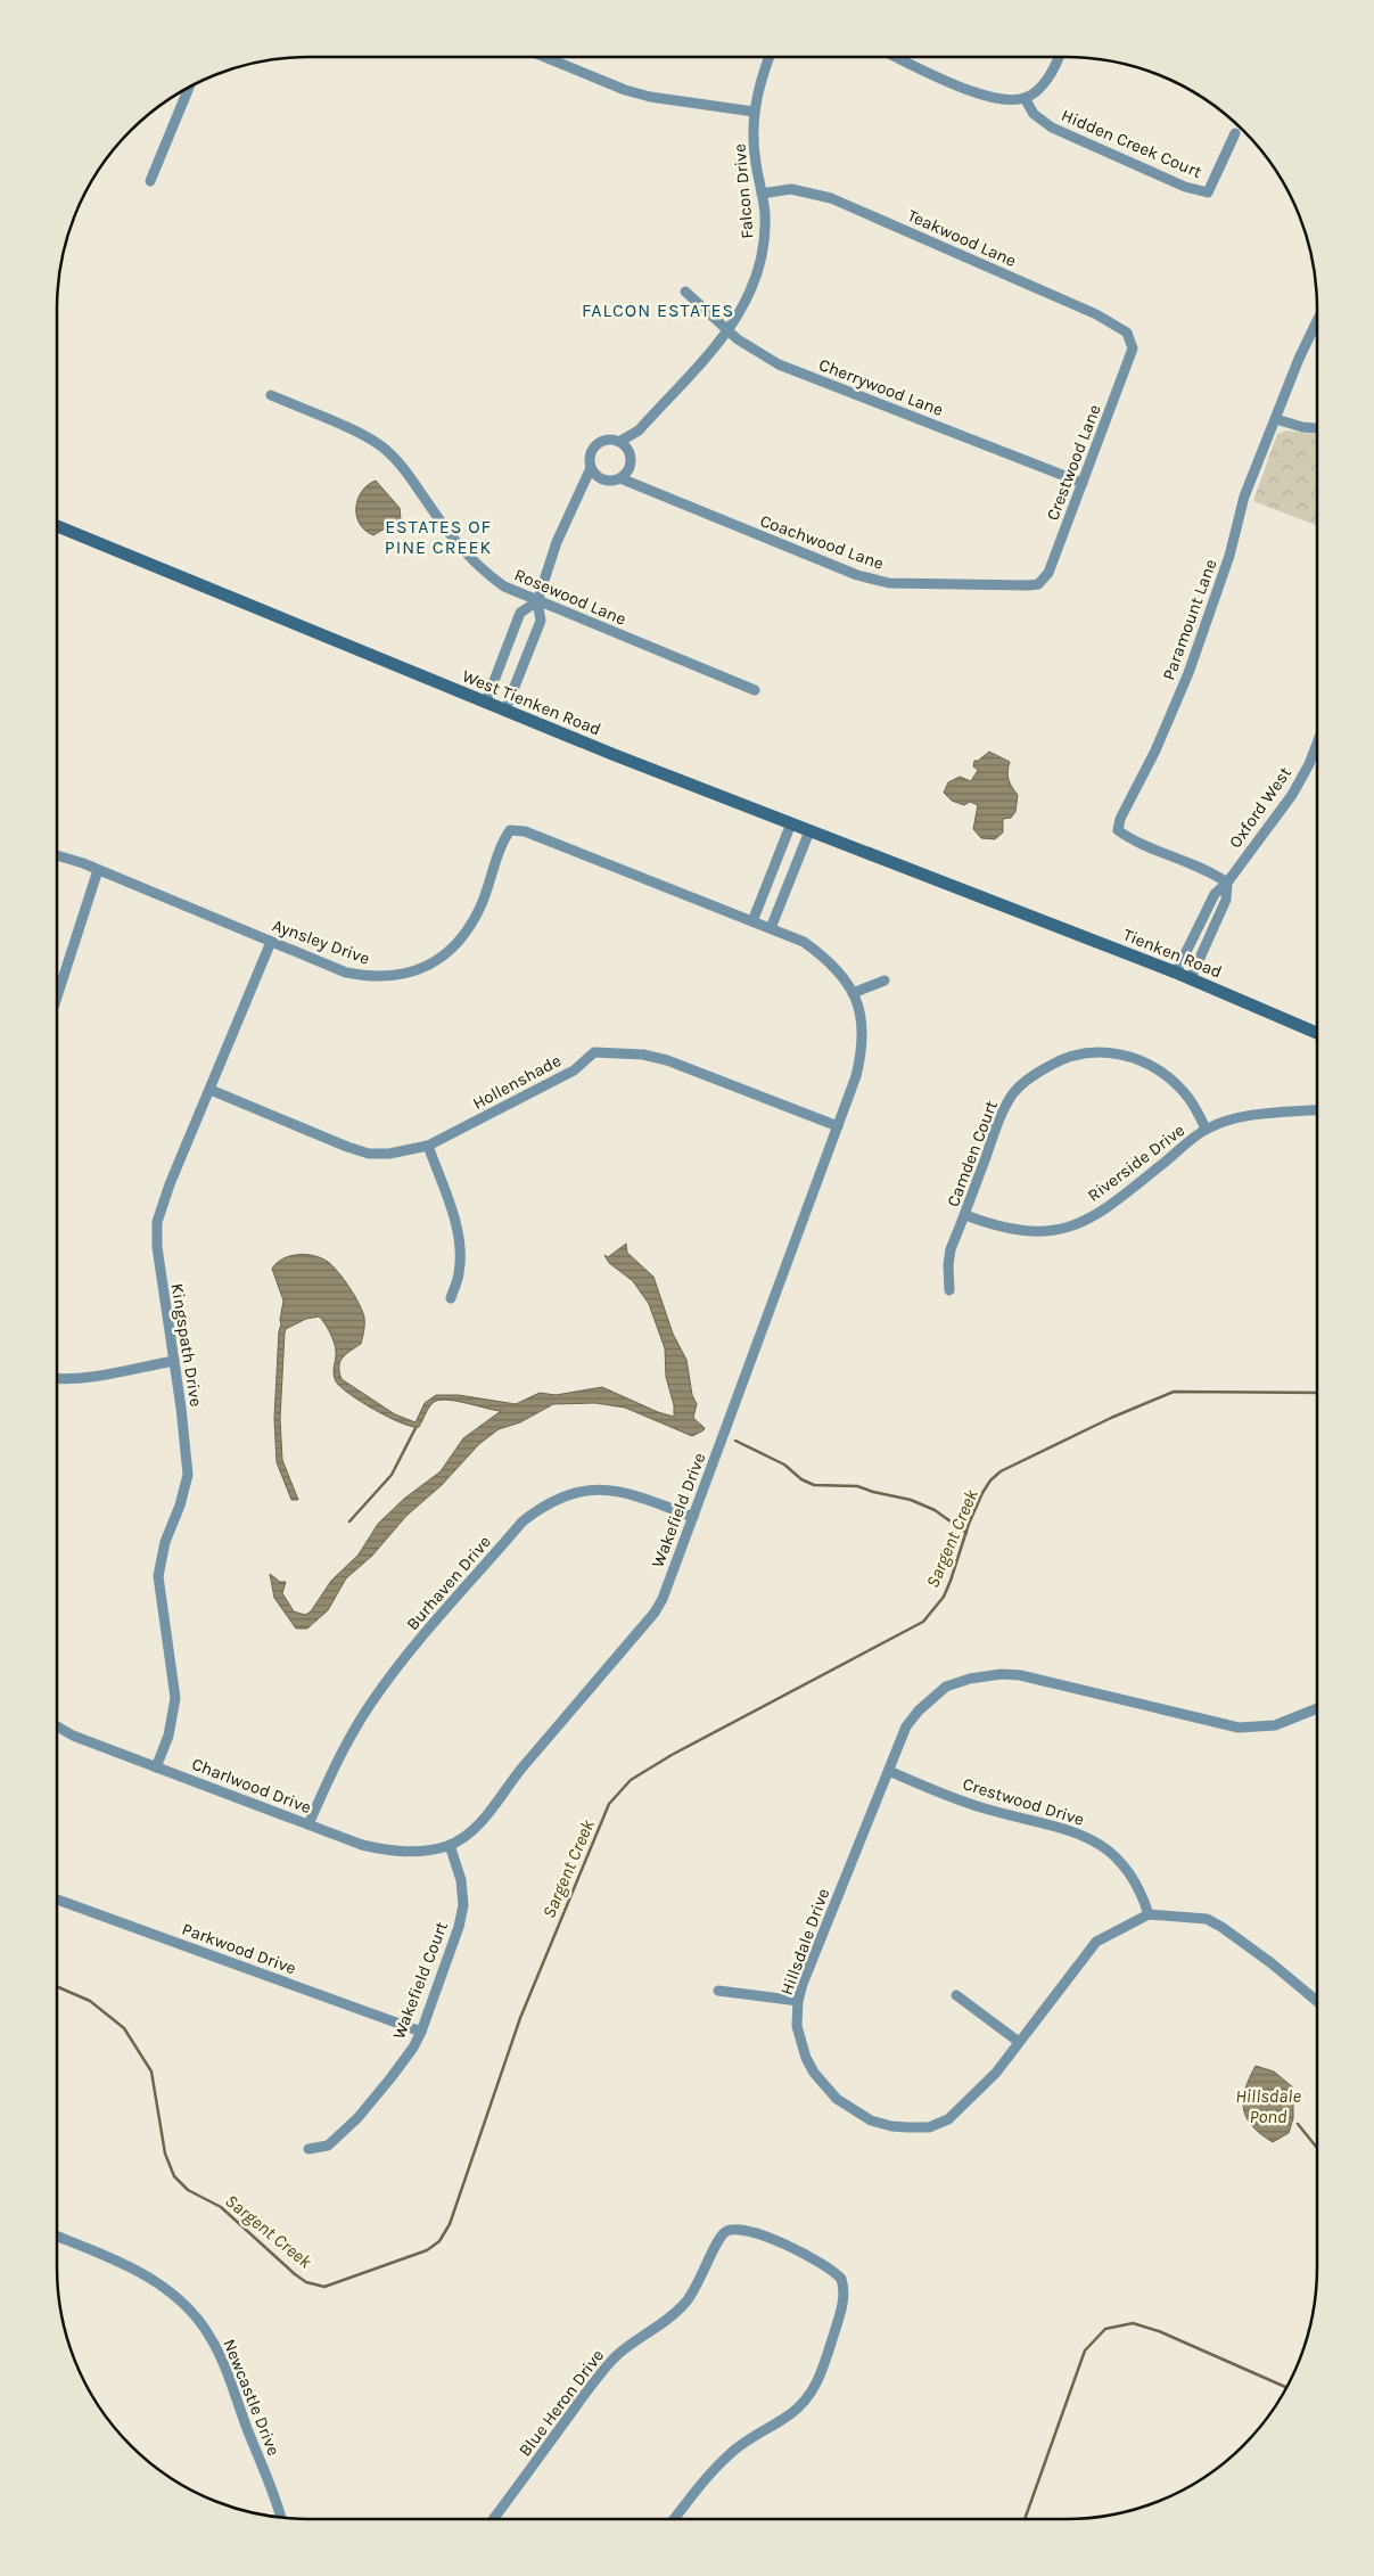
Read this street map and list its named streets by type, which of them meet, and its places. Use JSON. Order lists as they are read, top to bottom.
{
  "streets": {
    "street": [
      "Hidden Creek Court",
      "Falcon Drive",
      "Teakwood Lane",
      "Cherrywood Lane",
      "Crestwood Lane",
      "Coachwood Lane",
      "Rosewood Lane",
      "Paramount Lane",
      "West Tienken Road",
      "Oxford West",
      "Aynsley Drive",
      "Tienken Road",
      "Hollenshade",
      "Camden Court",
      "Riverside Drive",
      "Kingspath Drive",
      "Wakefield Drive",
      "Burhaven Drive",
      "Charlwood Drive",
      "Crestwood Drive",
      "Hillsdale Drive",
      "Parkwood Drive",
      "Wakefield Court",
      "Newcastle Drive",
      "Blue Heron Drive"
    ]
  },
  "crossings": [
    ["Falcon Drive", "Teakwood Lane"],
    ["Falcon Drive", "Cherrywood Lane"],
    ["Falcon Drive", "Coachwood Lane"],
    ["Teakwood Lane", "Crestwood Lane"],
    ["Cherrywood Lane", "Crestwood Lane"],
    ["Crestwood Lane", "Coachwood Lane"],
    ["Paramount Lane", "Oxford West"],
    ["West Tienken Road", "Tienken Road"],
    ["Oxford West", "Tienken Road"],
    ["Aynsley Drive", "Kingspath Drive"],
    ["Aynsley Drive", "Wakefield Drive"],
    ["Hollenshade", "Kingspath Drive"],
    ["Hollenshade", "Wakefield Drive"],
    ["Camden Court", "Riverside Drive"],
    ["Kingspath Drive", "Charlwood Drive"],
    ["Wakefield Drive", "Burhaven Drive"],
    ["Wakefield Drive", "Charlwood Drive"],
    ["Wakefield Drive", "Wakefield Court"],
    ["Burhaven Drive", "Charlwood Drive"],
    ["Charlwood Drive", "Wakefield Court"],
    ["Crestwood Drive", "Hillsdale Drive"],
    ["Parkwood Drive", "Wakefield Court"]
  ],
  "districts": ["FALCON ESTATES", "ESTATES OF PINE CREEK"],
  "water": ["Sargent Creek", "Hillsdale Pond"]
}
